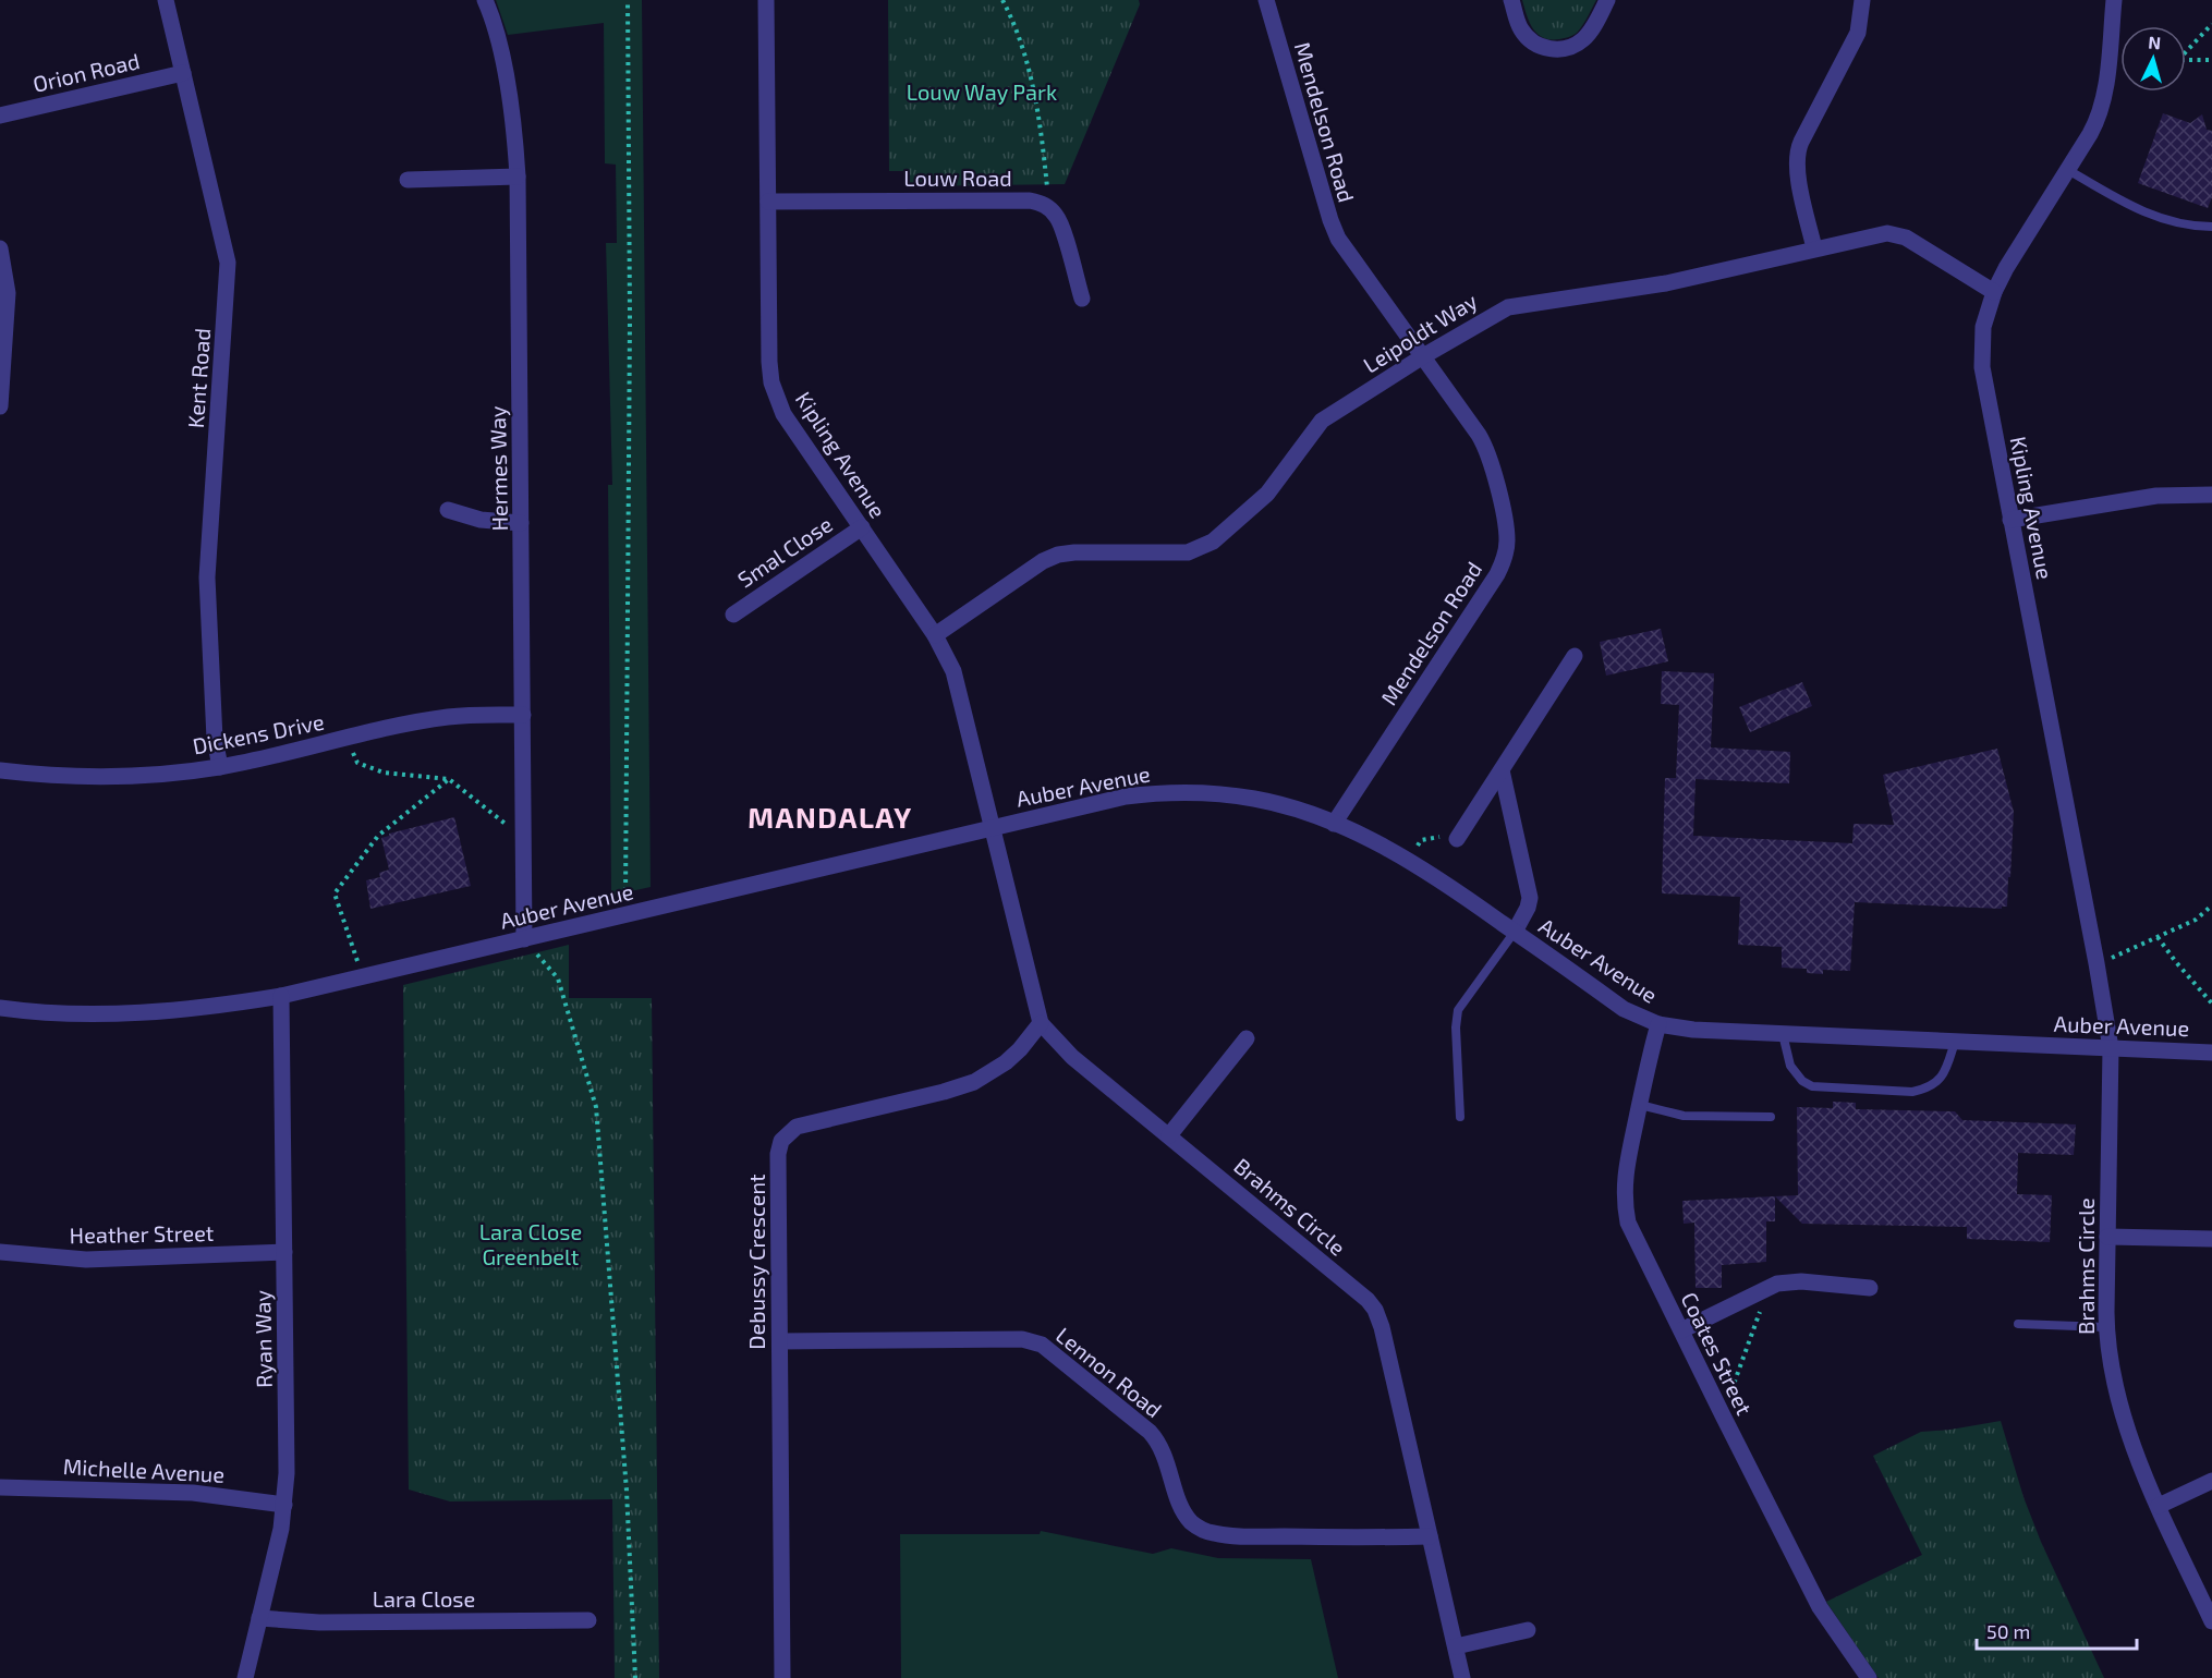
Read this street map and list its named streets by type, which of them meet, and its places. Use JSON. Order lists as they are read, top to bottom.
{
  "streets": {
    "street": [
      "Orion Road",
      "Mendelson Road",
      "Louw Road",
      "Leipoldt Way",
      "Kent Road",
      "Kipling Avenue",
      "Hermes Way",
      "Smal Close",
      "Dickens Drive",
      "Auber Avenue",
      "Brahms Circle",
      "Heather Street",
      "Debussy Crescent",
      "Ryan Way",
      "Coates Street",
      "Lennon Road",
      "Michelle Avenue",
      "Lara Close"
    ]
  },
  "crossings": [
    ["Orion Road", "Kent Road"],
    ["Mendelson Road", "Leipoldt Way"],
    ["Mendelson Road", "Auber Avenue"],
    ["Louw Road", "Kipling Avenue"],
    ["Leipoldt Way", "Kipling Avenue"],
    ["Kent Road", "Dickens Drive"],
    ["Kipling Avenue", "Smal Close"],
    ["Kipling Avenue", "Auber Avenue"],
    ["Kipling Avenue", "Brahms Circle"],
    ["Hermes Way", "Dickens Drive"],
    ["Hermes Way", "Auber Avenue"],
    ["Auber Avenue", "Brahms Circle"],
    ["Auber Avenue", "Ryan Way"],
    ["Auber Avenue", "Coates Street"],
    ["Brahms Circle", "Debussy Crescent"],
    ["Brahms Circle", "Lennon Road"],
    ["Heather Street", "Ryan Way"],
    ["Debussy Crescent", "Lennon Road"],
    ["Ryan Way", "Michelle Avenue"],
    ["Ryan Way", "Lara Close"]
  ],
  "districts": ["MANDALAY"],
  "parks": ["Louw Way Park", "Lara Close Greenbelt"],
  "scale_bar": "50 m",
  "north": "top"
}
